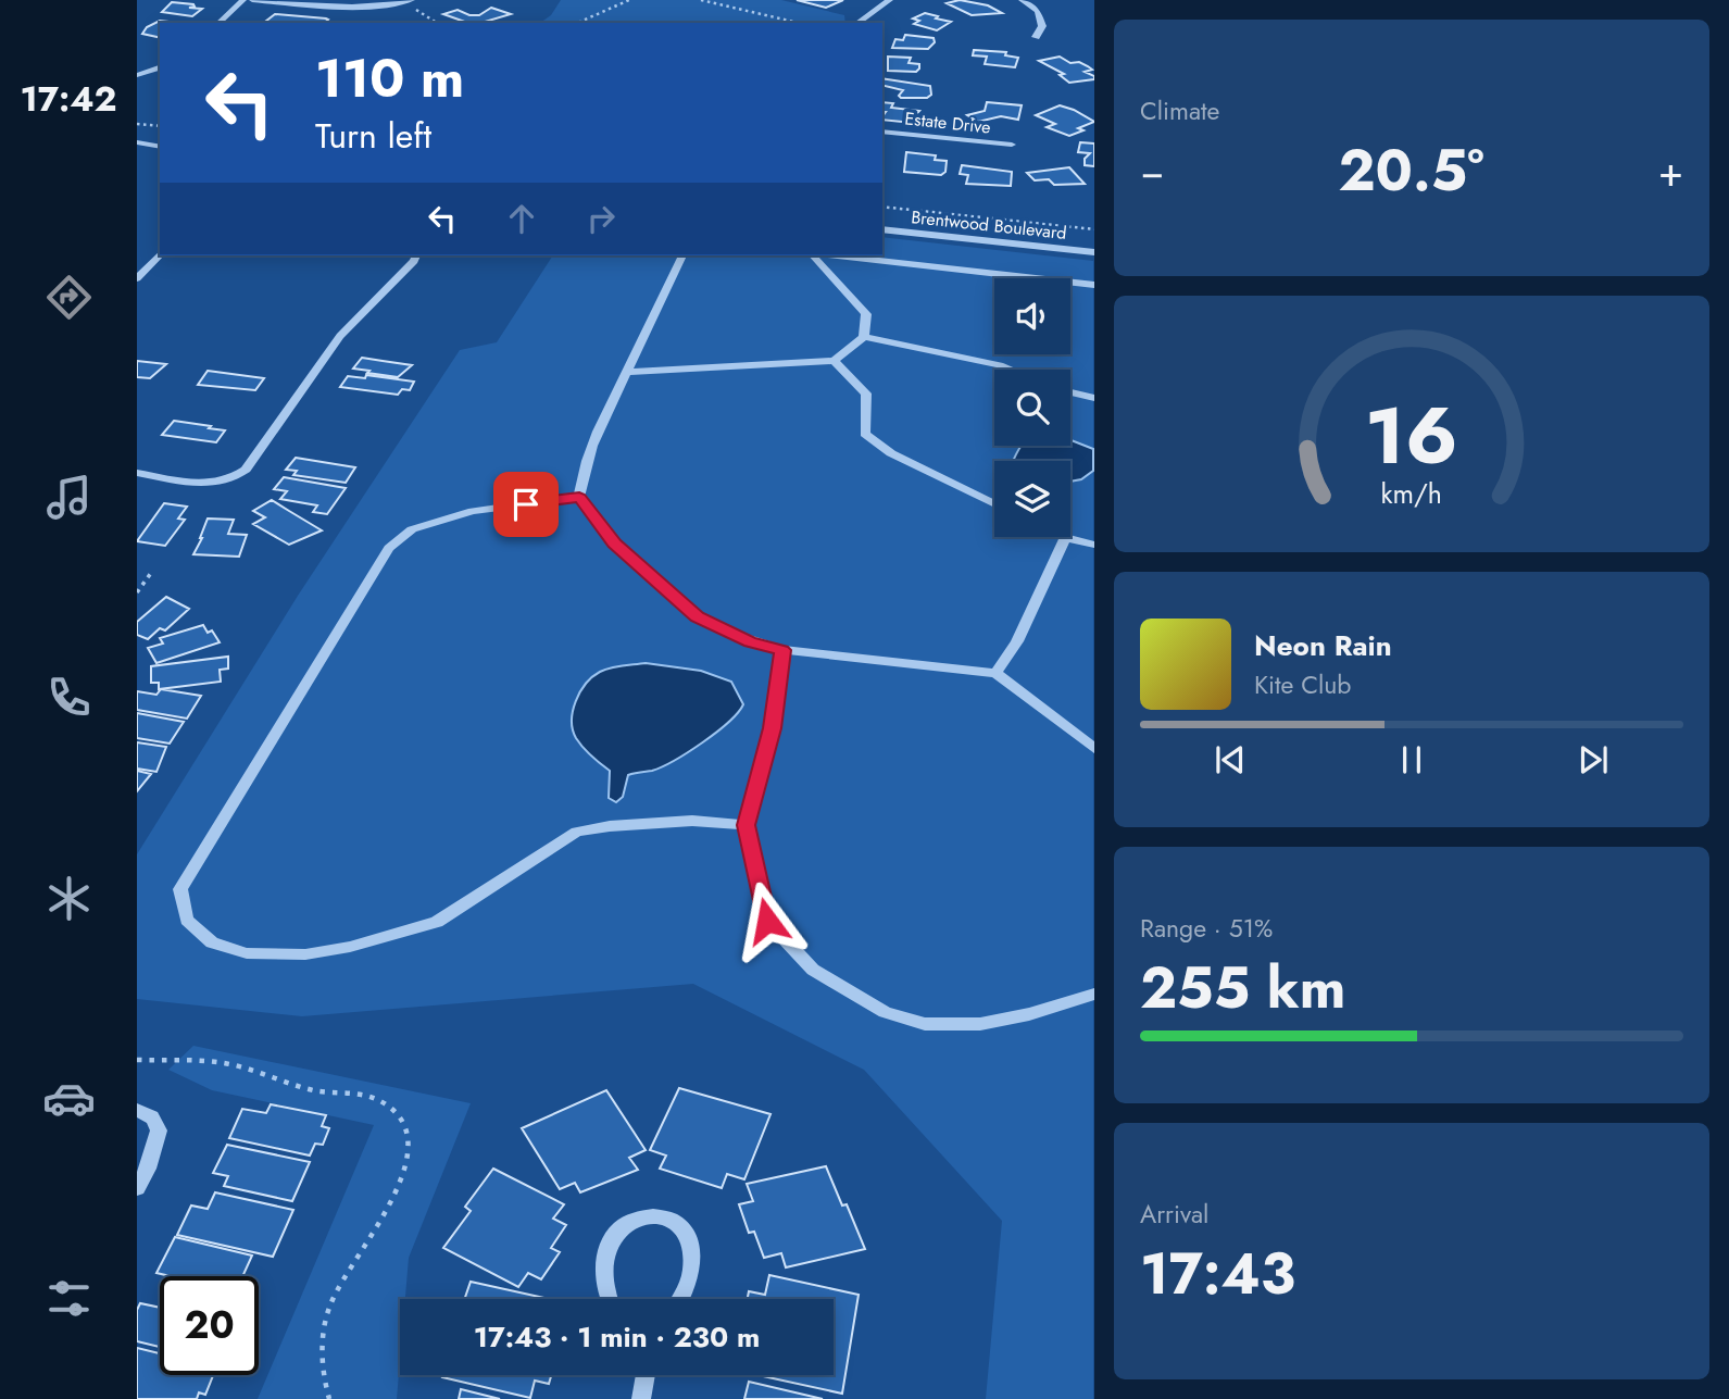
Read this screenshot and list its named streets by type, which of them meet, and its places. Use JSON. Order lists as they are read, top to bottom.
{
  "streets": {
    "street": ["Estate Drive", "Brentwood Boulevard"]
  },
  "page": {
    "tabs": "17:42",
    "tile": [
      "Climate",
      ["Range · 51%", "255 km"],
      ["Arrival", "17:43"]
    ],
    "turn": ["110 m", "Turn left"],
    "heat": ["−", "20.5°", "+"],
    "song": ["Neon Rain", "Kite Club"],
    "limit": "20",
    "trip": "17:43 · 1 min · 230 m",
    "gauge": ["16", "km/h"]
  }
}
